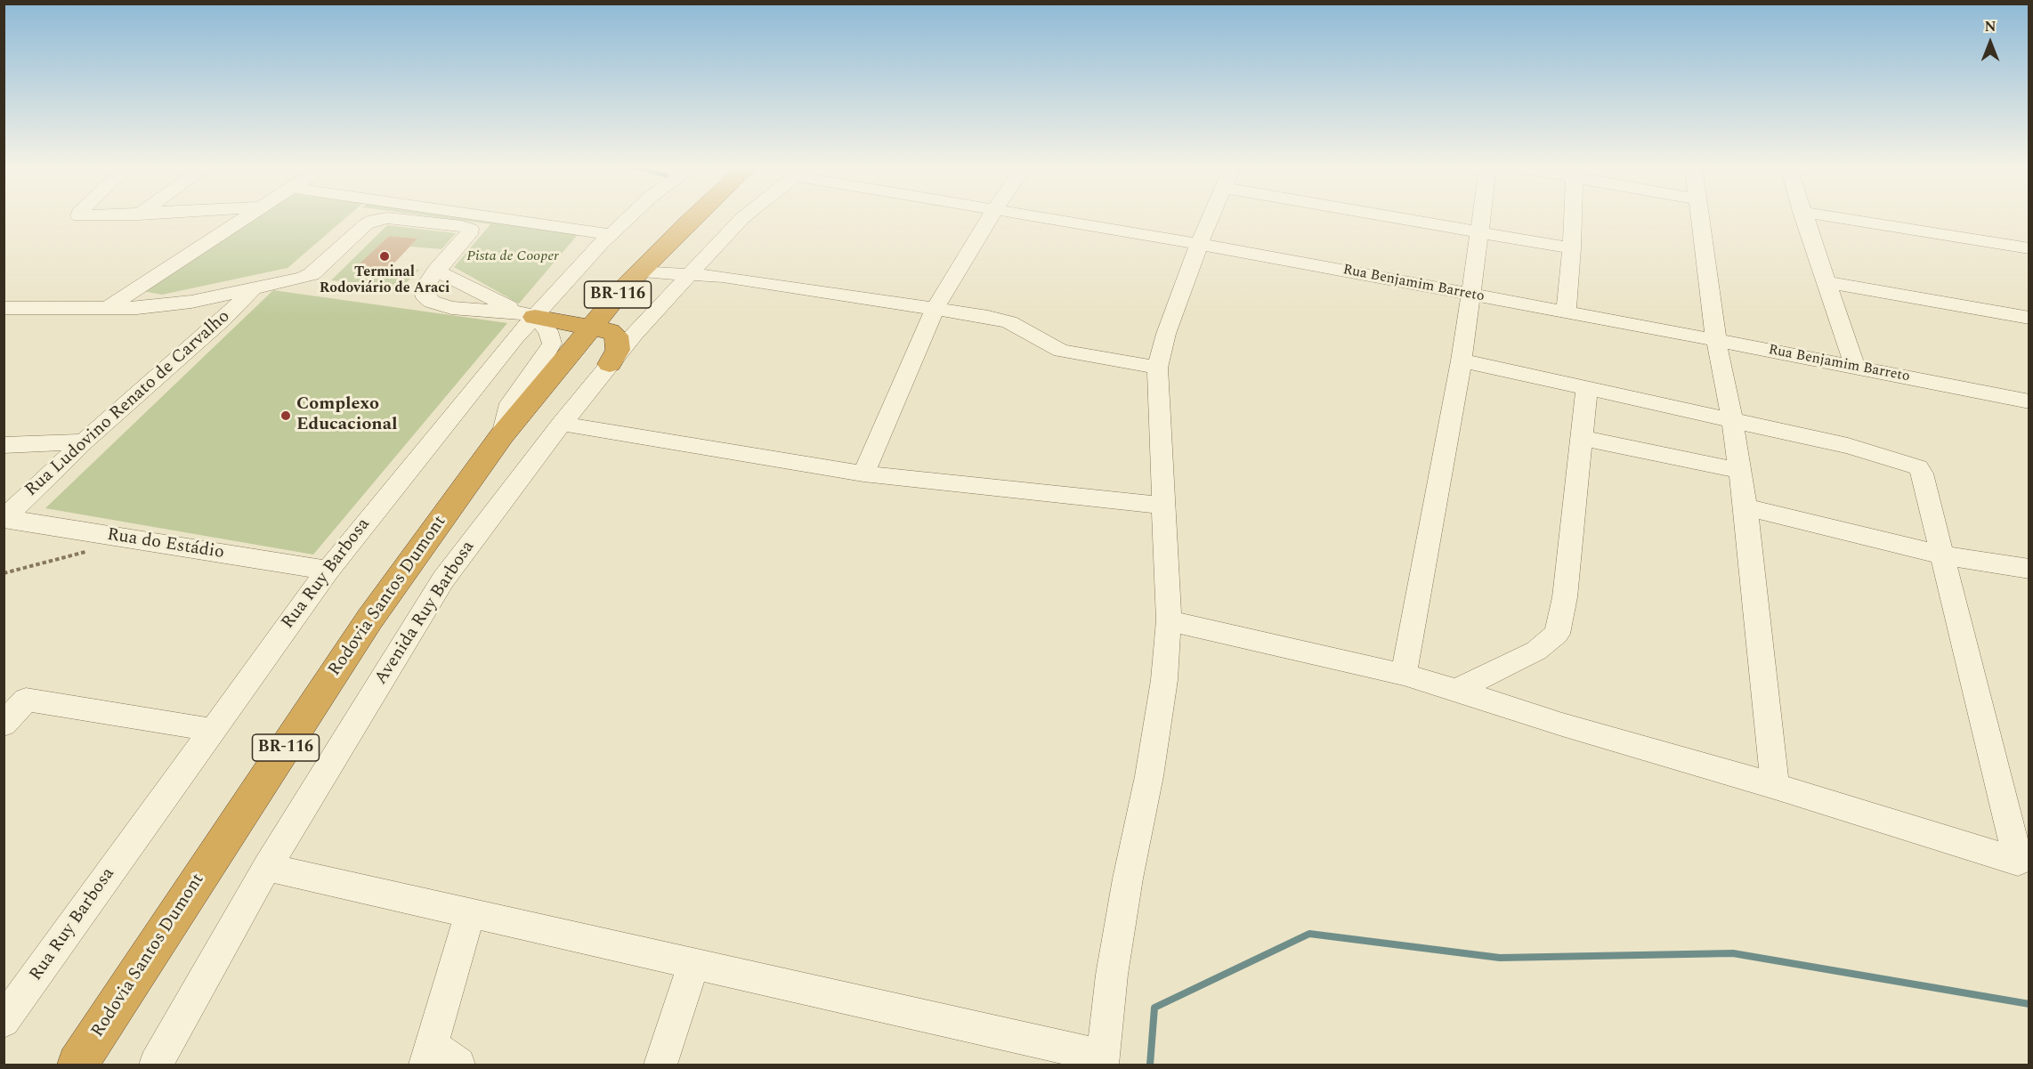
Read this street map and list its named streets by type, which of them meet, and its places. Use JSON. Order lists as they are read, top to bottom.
{
  "streets": {
    "highway": ["BR-116", "Rodovia Santos Dumont"],
    "street": [
      "Rua Benjamim Barreto",
      "Rua Ludovino Renato de Carvalho",
      "Rua do Estádio",
      "Rua Ruy Barbosa",
      "Avenida Ruy Barbosa"
    ]
  },
  "crossings": [
    ["Rua Ludovino Renato de Carvalho", "Rua do Estádio"],
    ["Rua do Estádio", "Rua Ruy Barbosa"]
  ],
  "parks": ["Pista de Cooper"],
  "places": ["Terminal Rodoviário de Araci", "Complexo Educacional"],
  "north": "top"
}
